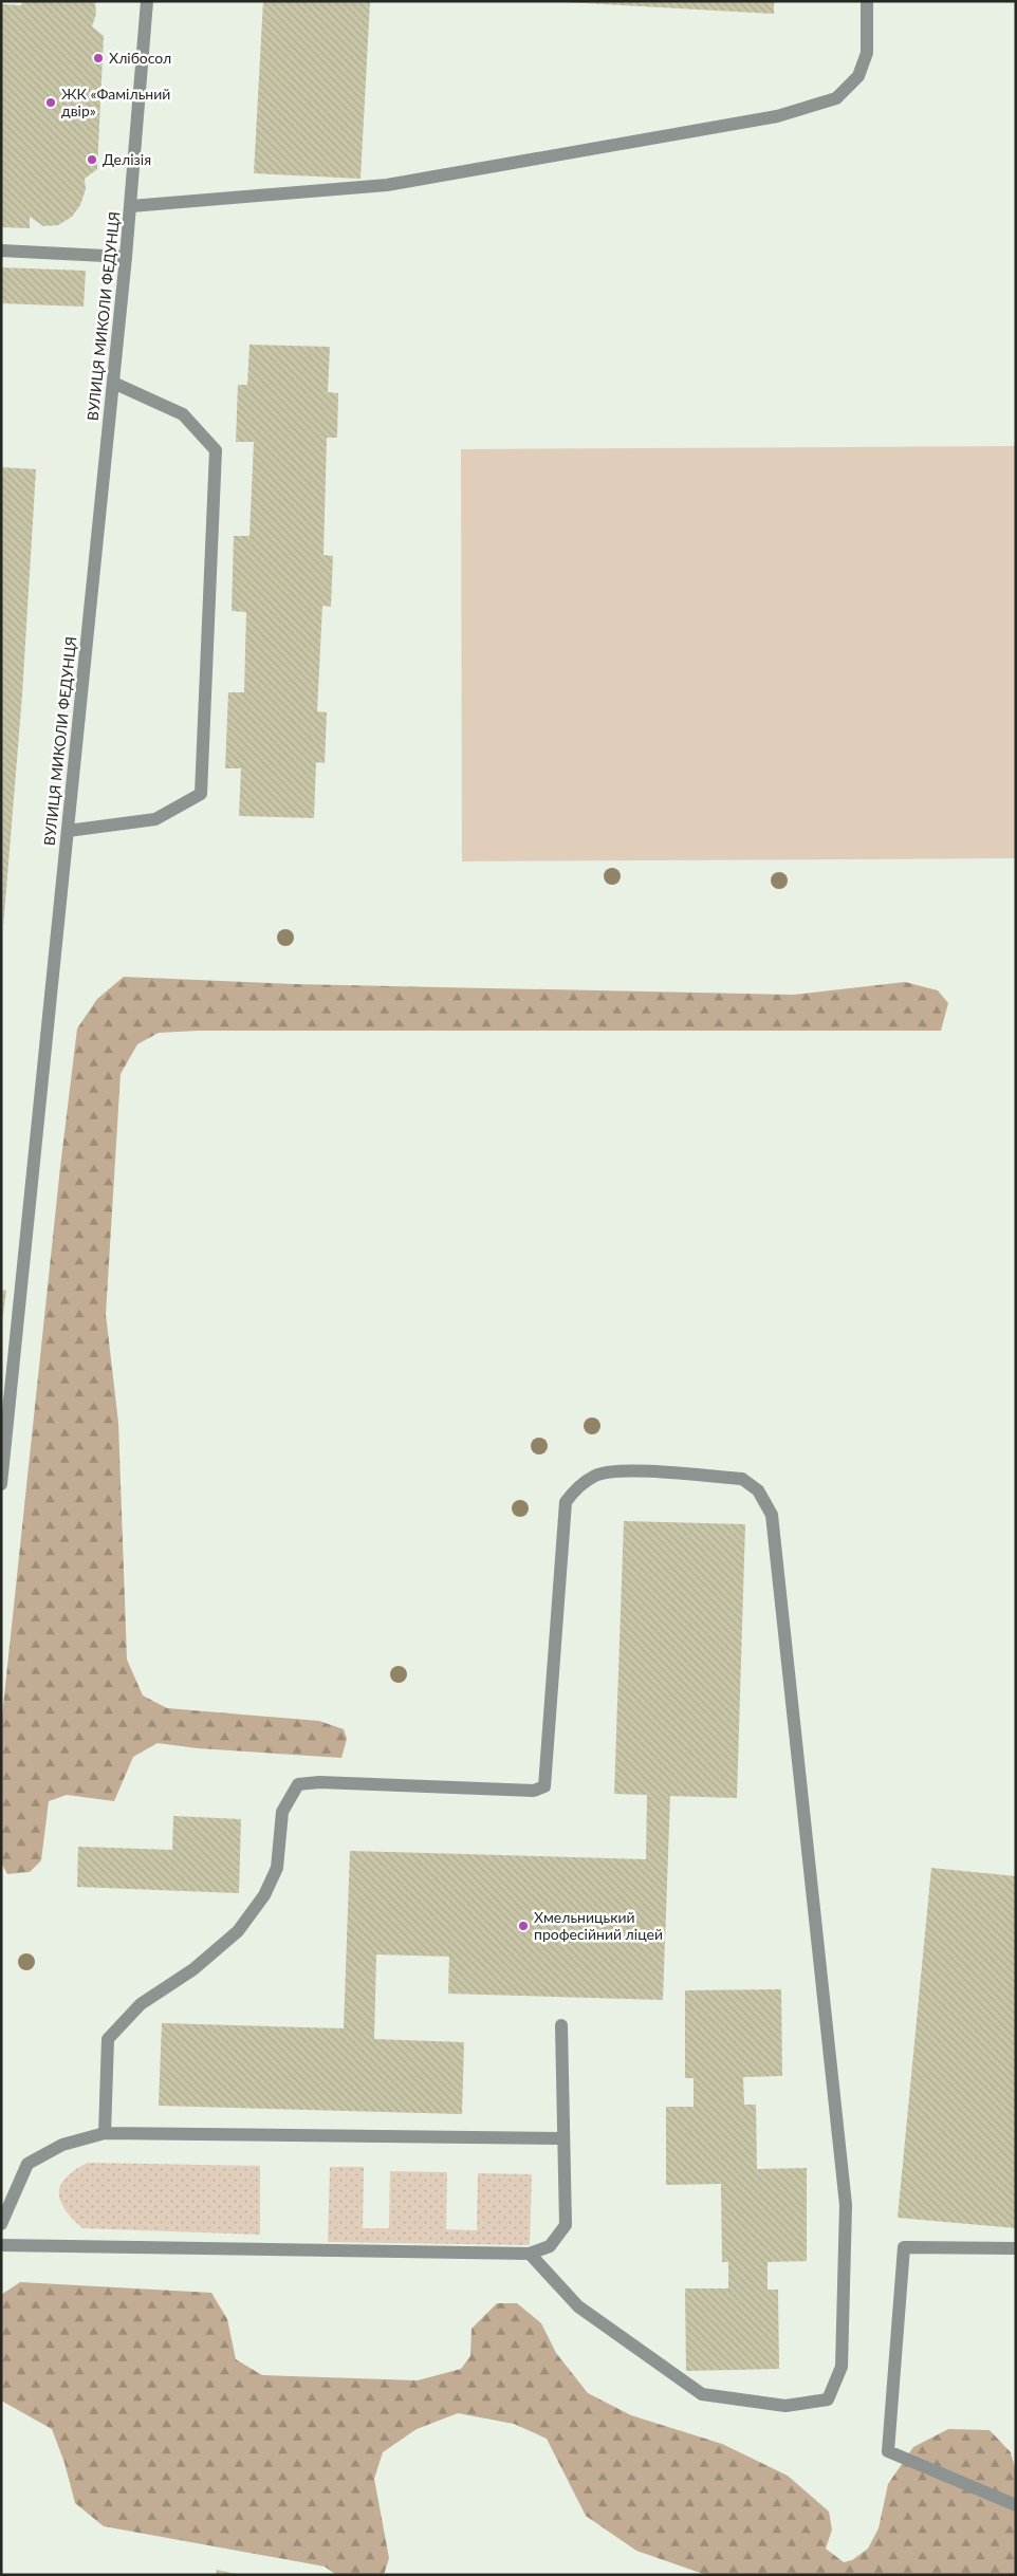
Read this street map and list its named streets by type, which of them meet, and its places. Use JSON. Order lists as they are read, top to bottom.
{
  "streets": {
    "street": ["ВУЛИЦЯ МИКОЛИ ФЕДУНЦЯ"]
  },
  "places": [
    "Хлібосол",
    "ЖК «Фамільний двір»",
    "Делізія",
    "Хмельницький професійний ліцей"
  ]
}
